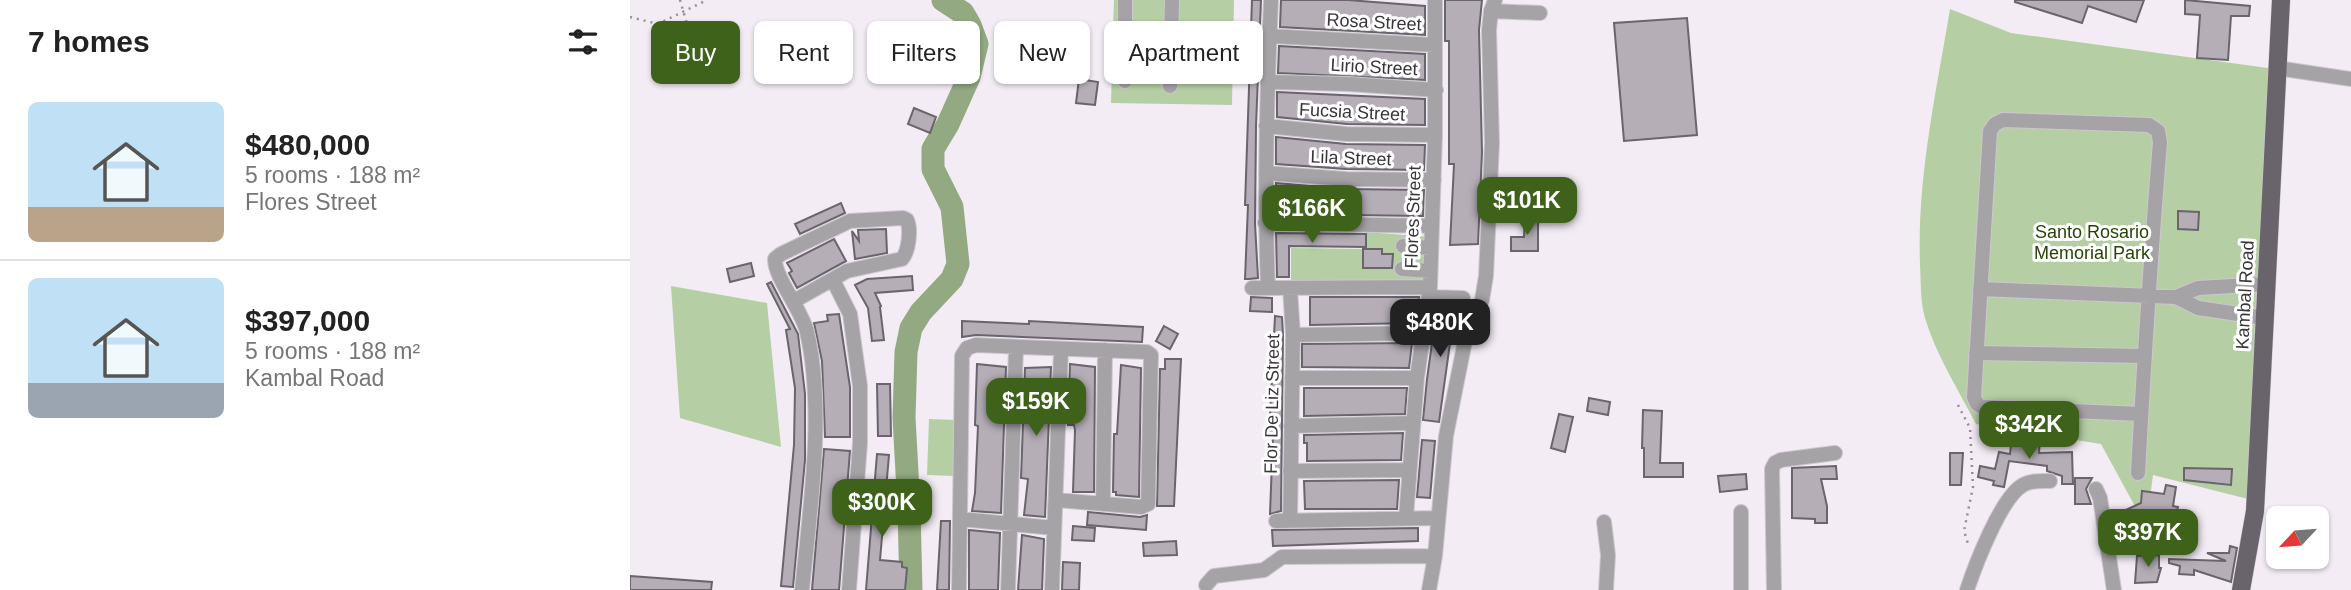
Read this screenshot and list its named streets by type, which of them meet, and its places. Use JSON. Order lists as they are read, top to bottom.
{
  "streets": {
    "main road": ["Kambal Road"],
    "street": [
      "Rosa Street",
      "Lirio Street",
      "Fucsia Street",
      "Lila Street",
      "Flores Street",
      "Flor De Liz Street"
    ]
  },
  "crossings": [
    ["Rosa Street", "Flores Street"],
    ["Lirio Street", "Flores Street"],
    ["Fucsia Street", "Flores Street"],
    ["Lila Street", "Flores Street"],
    ["Flores Street", "Flor De Liz Street"]
  ],
  "parks": ["Santo Rosario Memorial Park"],
  "north": "bottom left",
  "page": {
    "heading": "7 homes",
    "chip": [
      "Buy",
      "Rent",
      "Filters",
      "New",
      "Apartment"
    ],
    "list": [
      {
        "name": "$480,000",
        "note": "5 rooms · 188 m² · Flores Street"
      },
      {
        "name": "$397,000",
        "note": "5 rooms · 188 m² · Kambal Road"
      }
    ],
    "price": [
      "$101K",
      "$166K",
      "$480K",
      "$159K",
      "$342K",
      "$300K",
      "$397K"
    ]
  }
}
